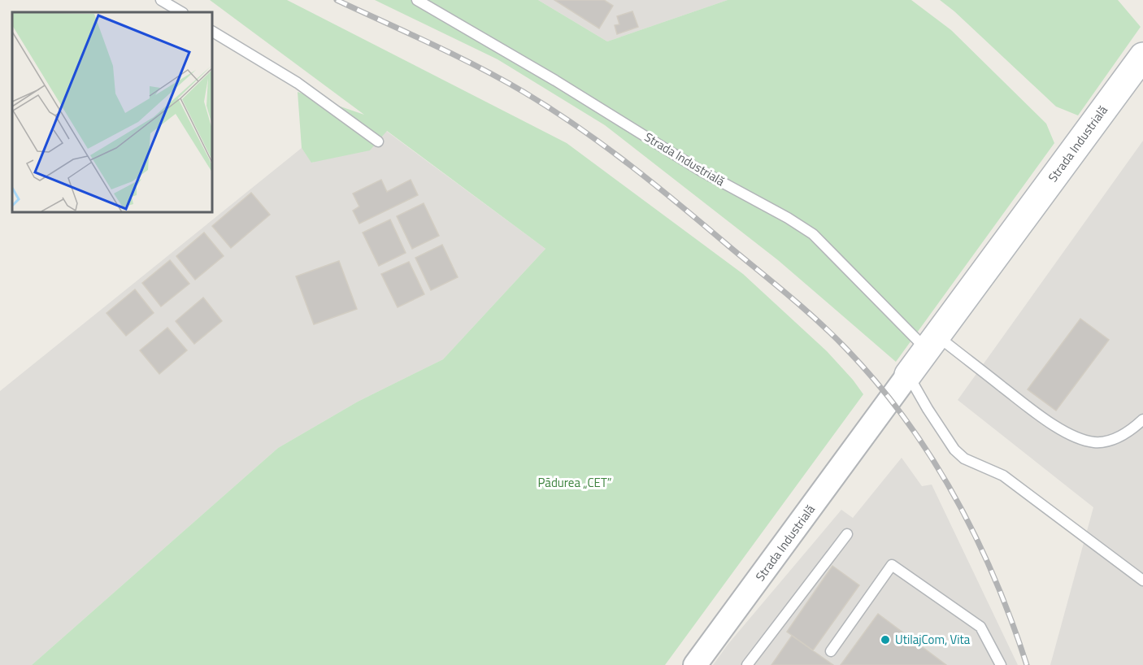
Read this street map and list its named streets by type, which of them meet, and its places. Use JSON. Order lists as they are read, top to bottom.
{
  "streets": {
    "main road": ["Strada Industrială"]
  },
  "parks": ["Pădurea „CET”"],
  "places": ["UtilajCom, Vita"]
}
